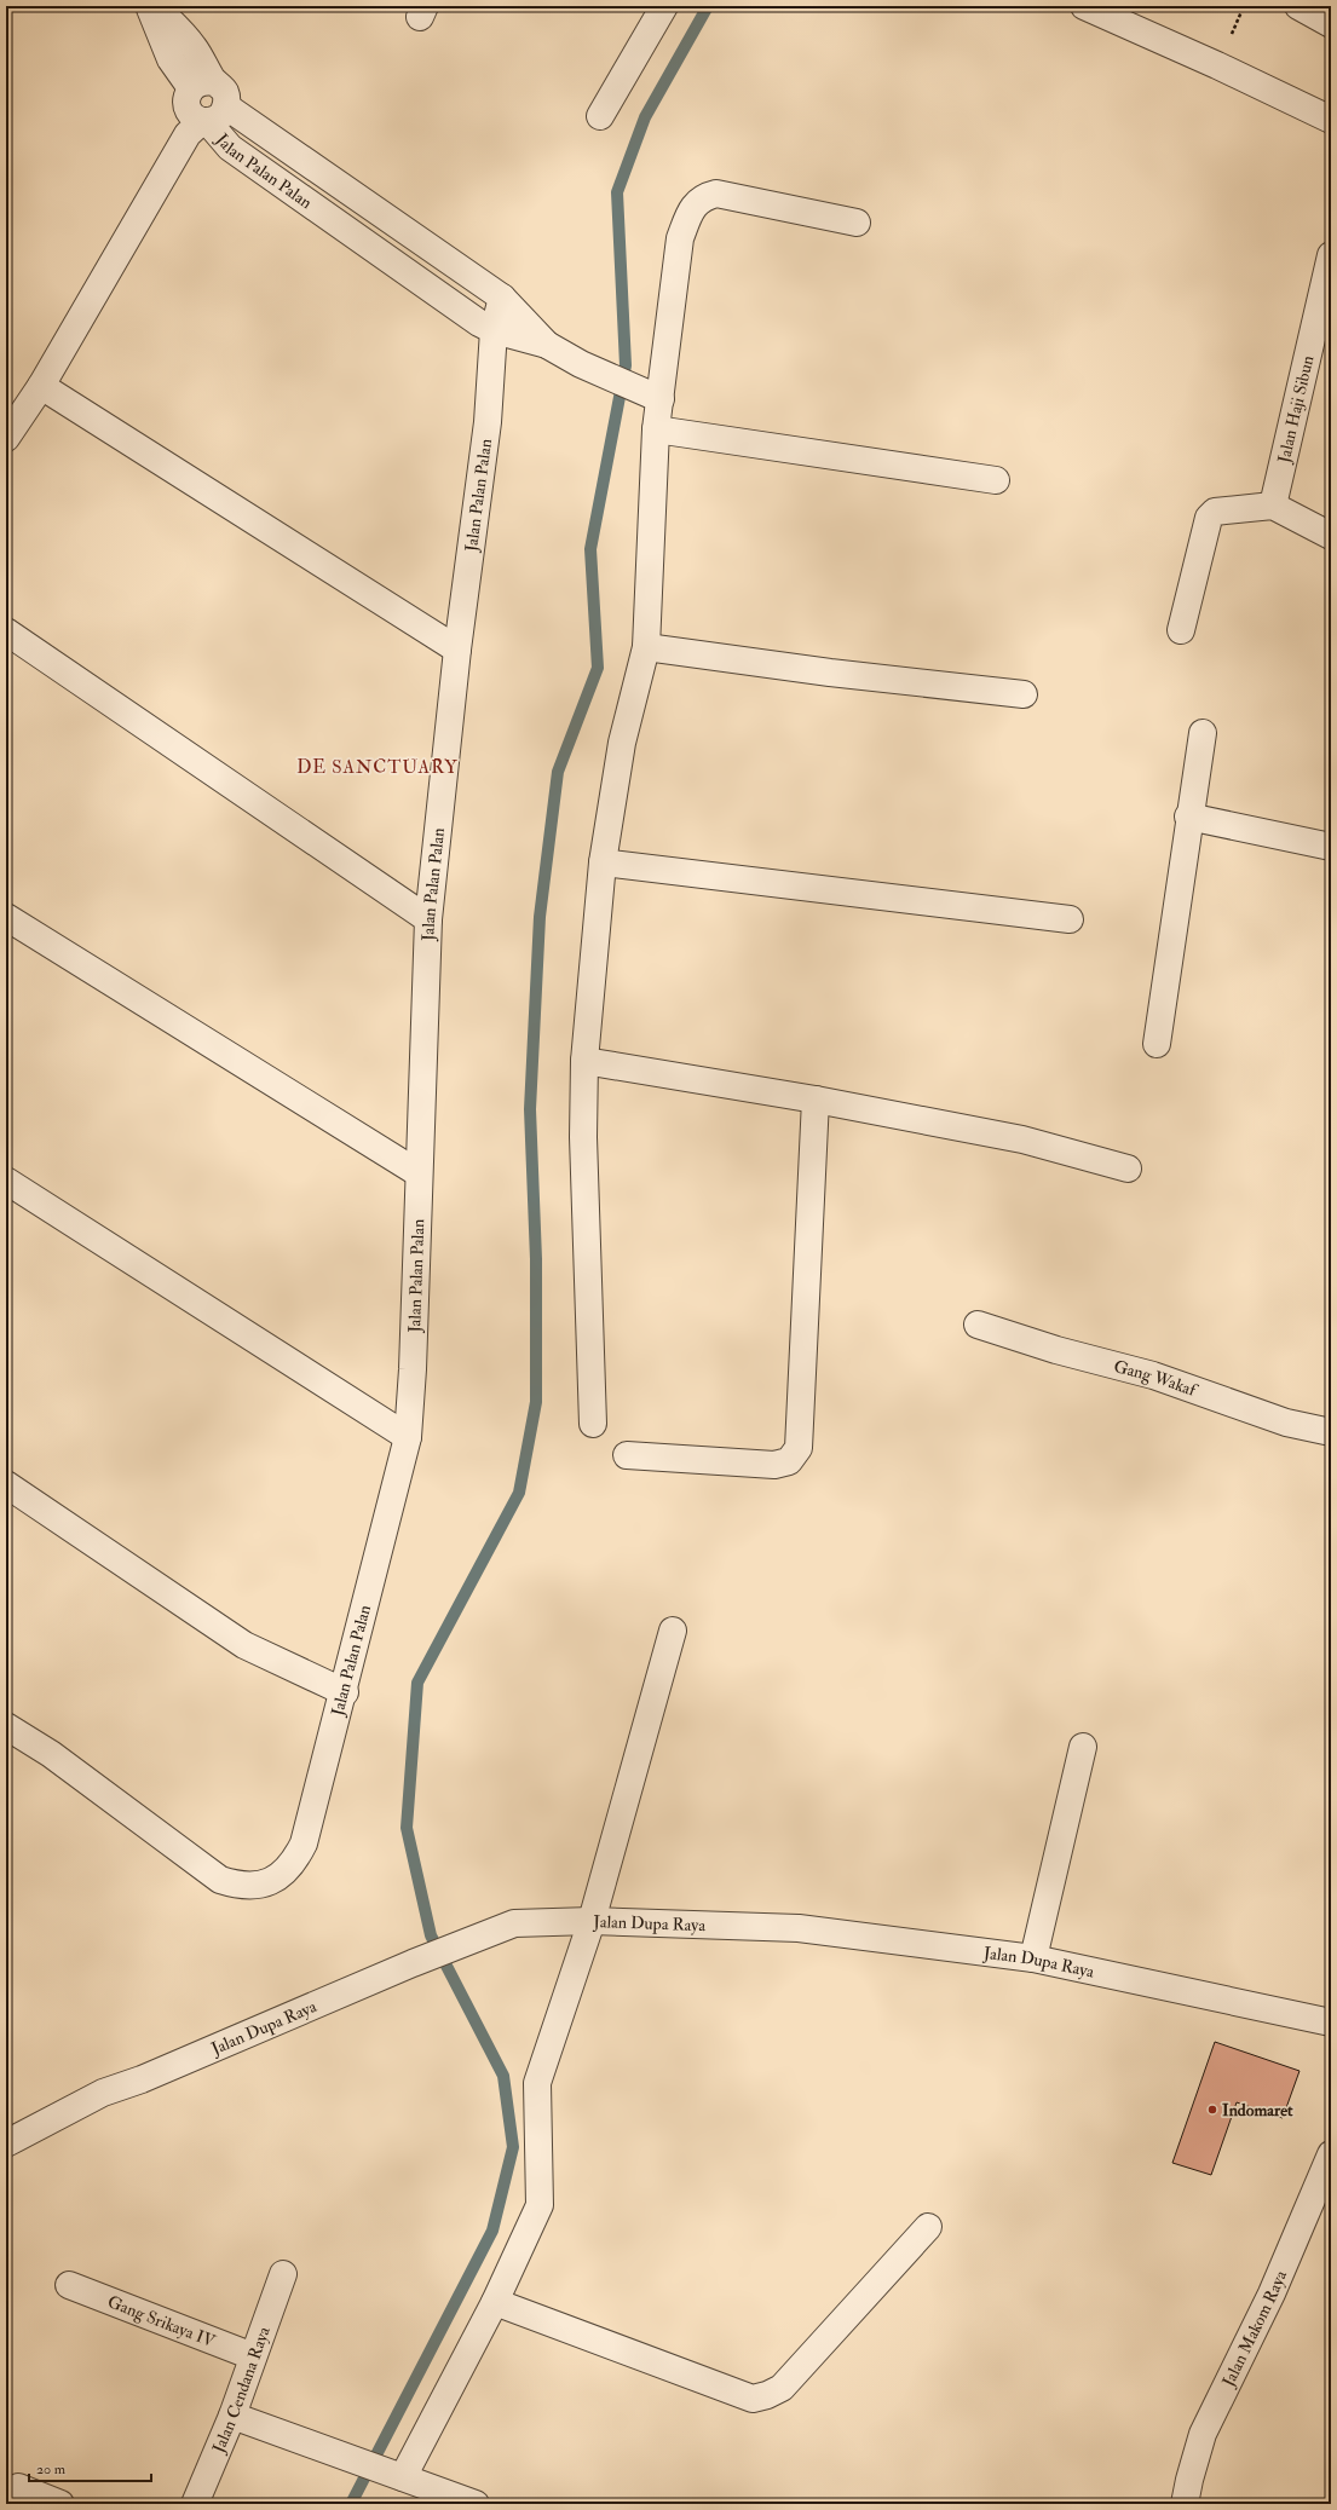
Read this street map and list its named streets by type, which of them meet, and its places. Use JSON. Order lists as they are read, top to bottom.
{
  "streets": {
    "street": [
      "Jalan Palan Palan",
      "Jalan Haji Sibun",
      "Gang Wakaf",
      "Jalan Dupa Raya",
      "Gang Srikaya IV",
      "Jalan Makom Raya",
      "Jalan Cendana Raya"
    ]
  },
  "crossings": [
    ["Gang Srikaya IV", "Jalan Cendana Raya"]
  ],
  "districts": ["DE SANCTUARY"],
  "places": ["Indomaret"],
  "scale_bar": "20 m"
}
